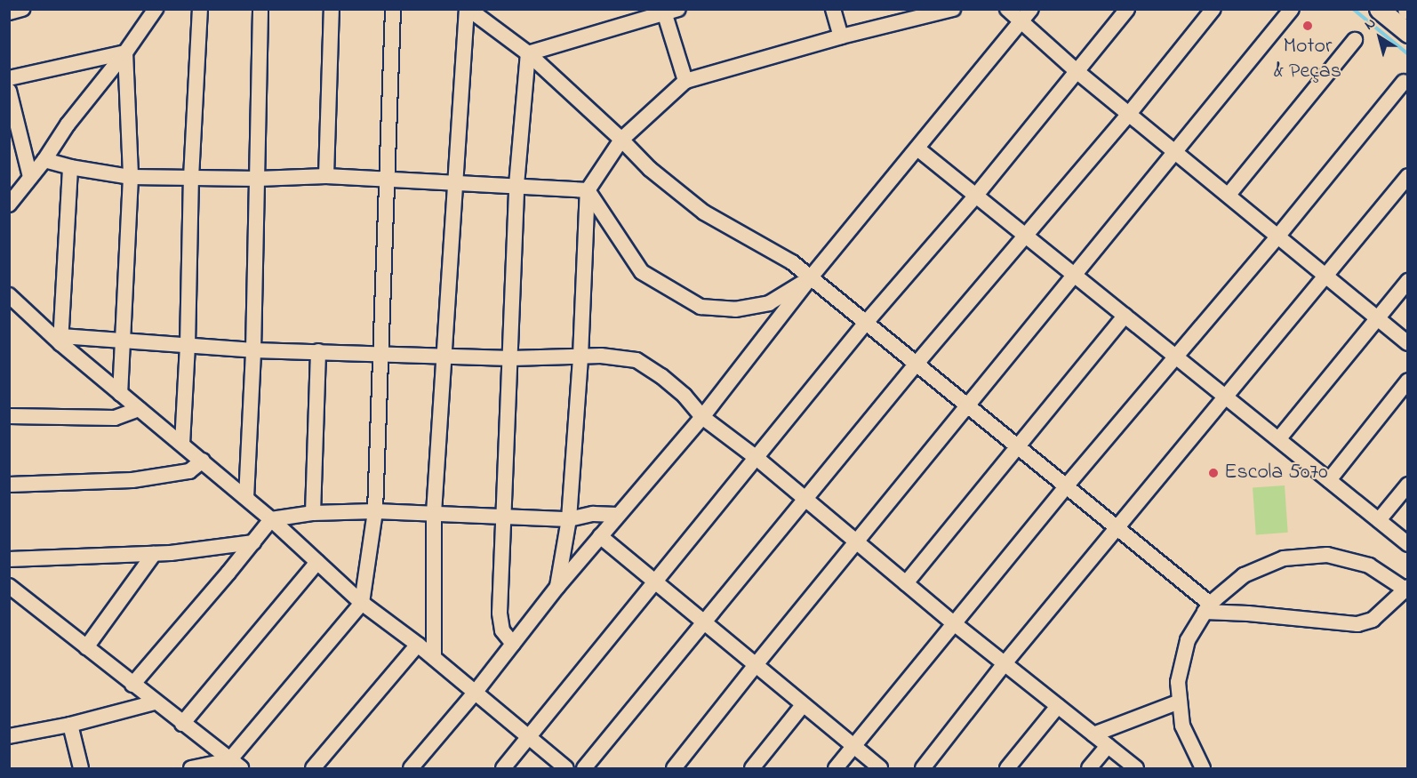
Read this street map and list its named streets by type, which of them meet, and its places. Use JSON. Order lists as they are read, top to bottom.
{
  "places": ["Motor & Peças", "Escola 5070"],
  "north": "top left"
}
